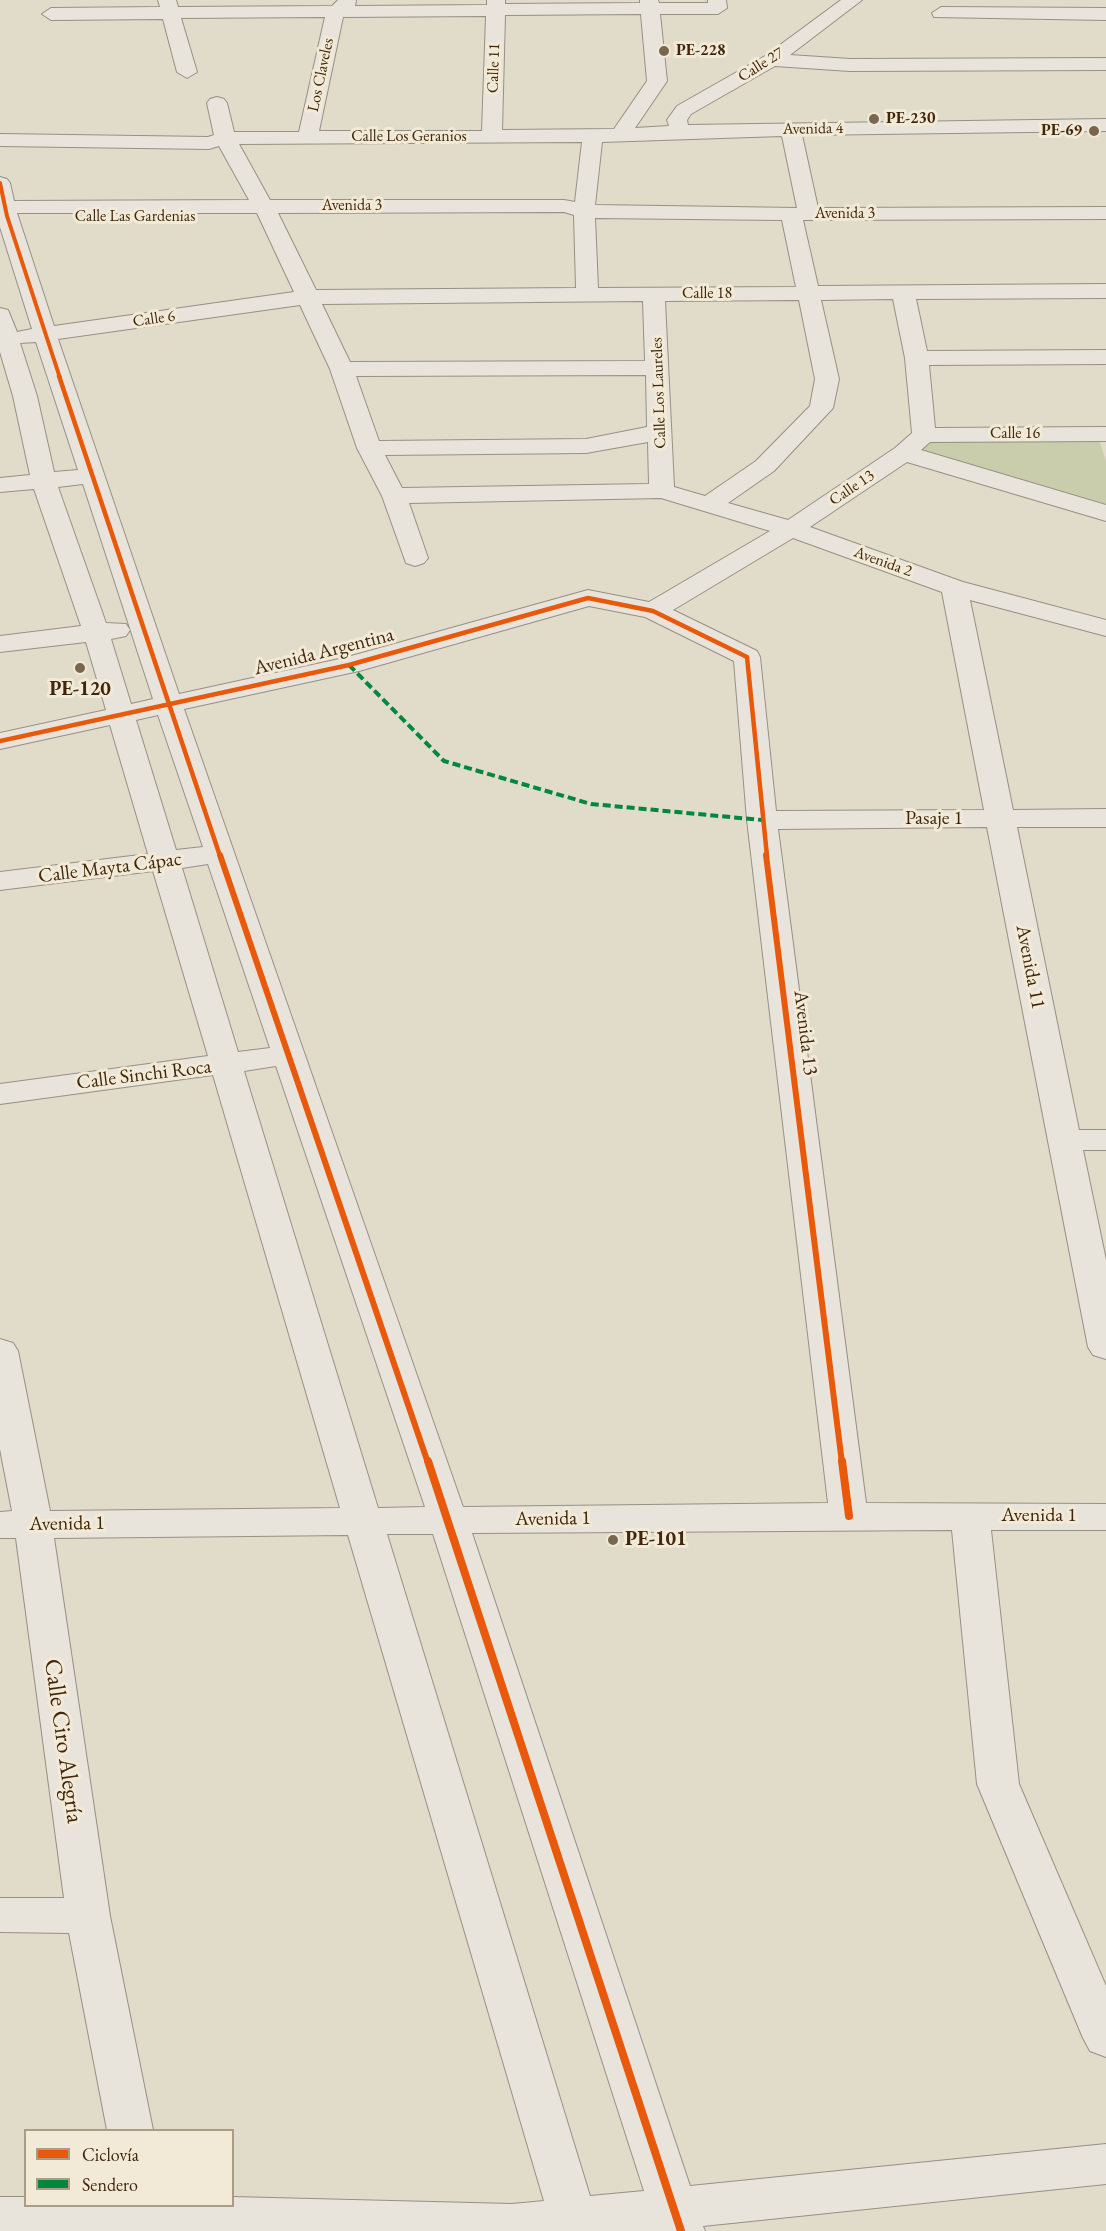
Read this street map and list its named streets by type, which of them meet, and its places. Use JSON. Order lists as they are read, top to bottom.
{
  "streets": {
    "street": [
      "Calle 27",
      "Calle 11",
      "Los Claveles",
      "Avenida 4",
      "Calle Los Geranios",
      "Avenida 3",
      "Calle Las Gardenias",
      "Calle 18",
      "Calle 6",
      "Calle Los Laureles",
      "Calle 16",
      "Calle 13",
      "Avenida 2",
      "Avenida Argentina",
      "Pasaje 1",
      "Calle Mayta Cápac",
      "Avenida 11",
      "Avenida 13",
      "Calle Sinchi Roca",
      "Avenida 1",
      "Calle Ciro Alegría"
    ]
  },
  "crossings": [
    ["Calle 27", "Avenida 4"],
    ["Calle 11", "Calle Los Geranios"],
    ["Los Claveles", "Calle Los Geranios"],
    ["Avenida 4", "Calle Los Geranios"],
    ["Avenida 3", "Calle Las Gardenias"],
    ["Calle 18", "Calle 6"],
    ["Calle 18", "Calle Los Laureles"],
    ["Calle Los Laureles", "Avenida 2"],
    ["Calle 16", "Calle 13"],
    ["Calle 13", "Avenida 2"],
    ["Calle 13", "Avenida Argentina"],
    ["Calle 13", "Avenida 13"],
    ["Avenida 2", "Avenida 11"],
    ["Avenida Argentina", "Avenida 13"],
    ["Pasaje 1", "Avenida 11"],
    ["Pasaje 1", "Avenida 13"],
    ["Avenida 13", "Avenida 1"],
    ["Avenida 1", "Calle Ciro Alegría"]
  ],
  "places": [
    "PE-228",
    "PE-230",
    "PE-69",
    "PE-120",
    "PE-101"
  ],
  "legend": ["Ciclovía", "Sendero"]
}
